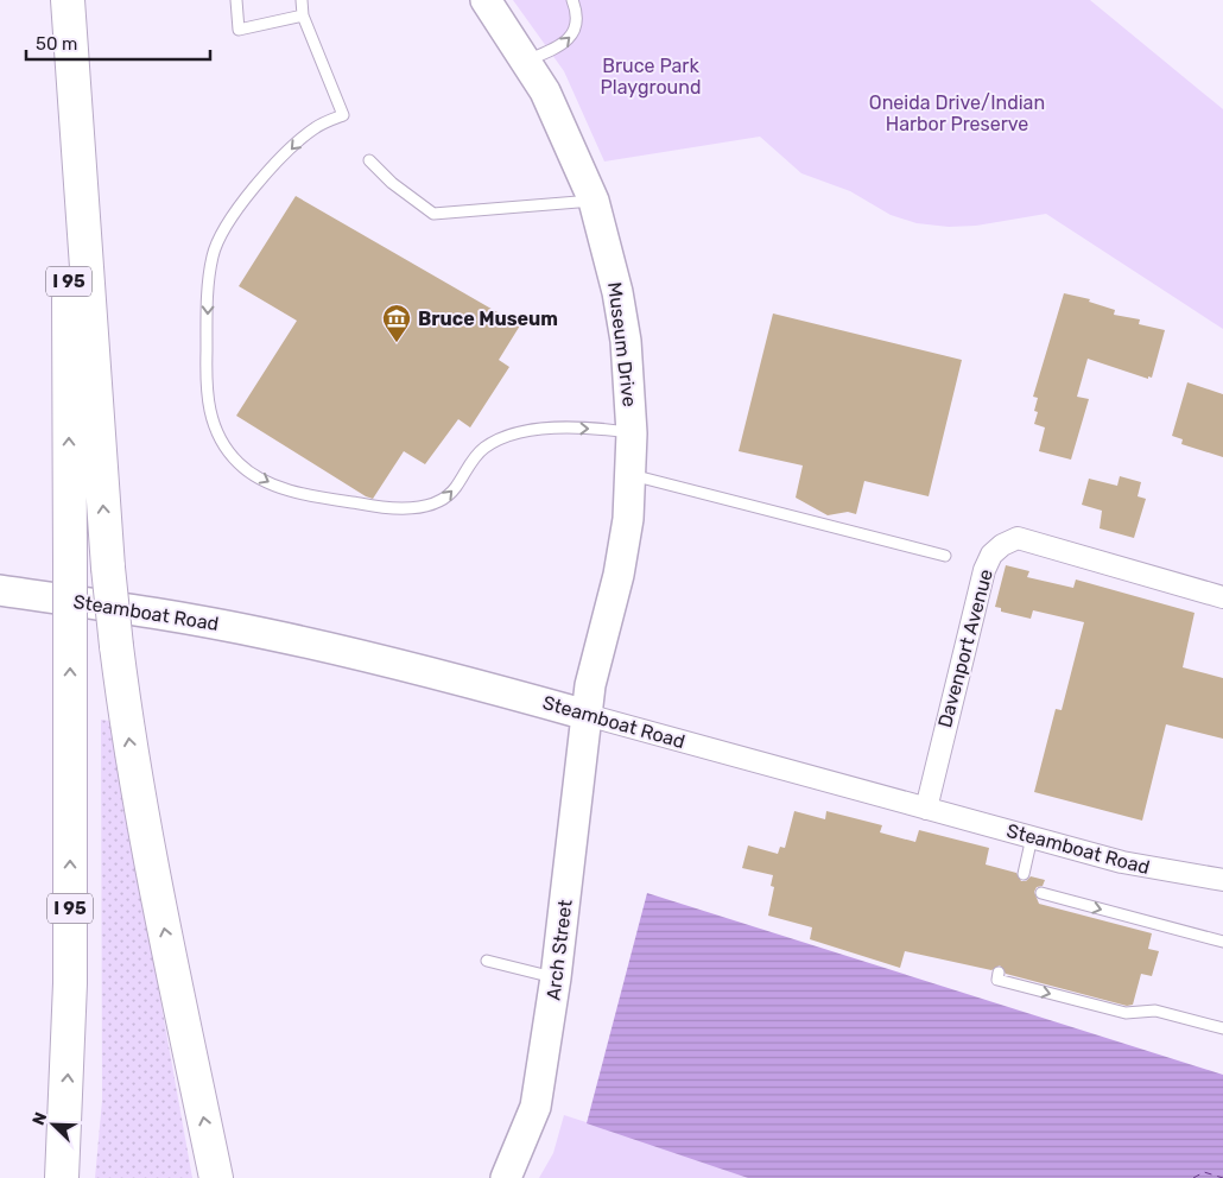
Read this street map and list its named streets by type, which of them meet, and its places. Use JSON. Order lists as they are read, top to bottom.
{
  "streets": {
    "highway": ["I 95"],
    "main road": ["Museum Drive", "Steamboat Road", "Arch Street"],
    "street": ["Davenport Avenue"]
  },
  "crossings": [
    ["Museum Drive", "Steamboat Road"],
    ["Museum Drive", "Arch Street"],
    ["Steamboat Road", "Davenport Avenue"],
    ["Steamboat Road", "Arch Street"]
  ],
  "parks": ["Bruce Park Playground", "Oneida Drive/Indian Harbor Preserve"],
  "places": {
    "museum": ["Bruce Museum"]
  },
  "scale_bar": "50 m",
  "north": "top left"
}
